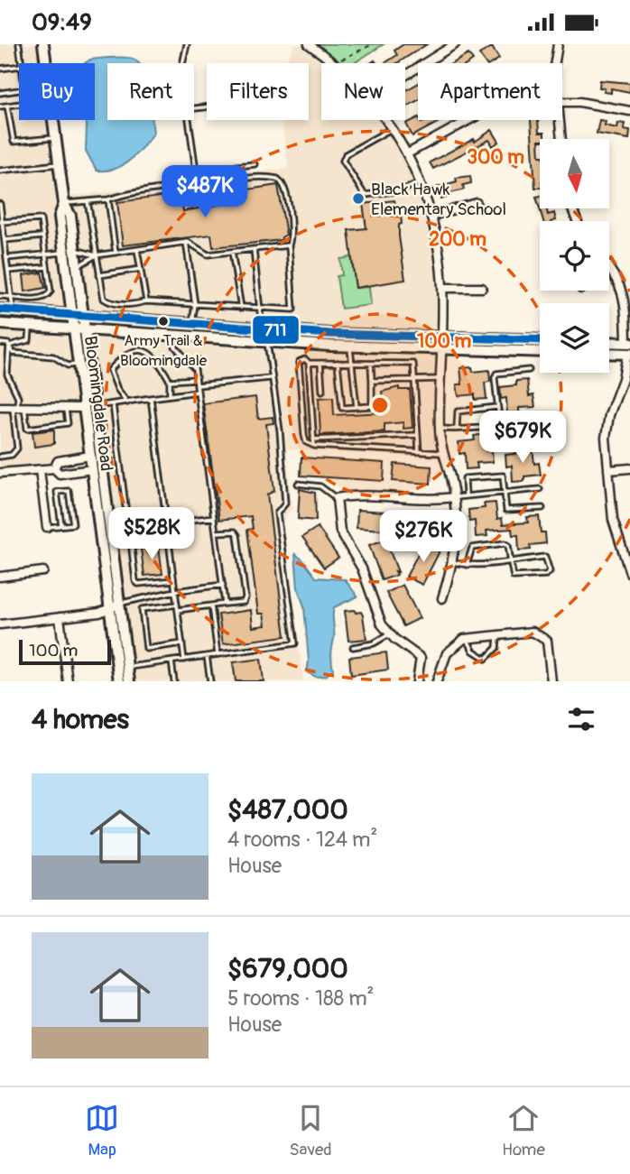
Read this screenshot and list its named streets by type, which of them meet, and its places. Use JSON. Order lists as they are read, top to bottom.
{
  "streets": {
    "main road": ["Bloomingdale Road"]
  },
  "places": ["Black Hawk Elementary School", "Army Trail & Bloomingdale"],
  "lines": ["transit line 711"],
  "scale_bar": "100 m",
  "north": "bottom",
  "page": {
    "status": "09:49",
    "chip": [
      "Buy",
      "Rent",
      "Filters",
      "New",
      "Apartment"
    ],
    "price": [
      "$487K",
      "$679K",
      "$528K",
      "$276K"
    ],
    "scale": "100 m",
    "heading": "4 homes",
    "list": [
      {
        "name": "$487,000",
        "note": "4 rooms · 124 m² · House"
      },
      {
        "name": "$679,000",
        "note": "5 rooms · 188 m² · House"
      }
    ],
    "tabs": ["Map", "Saved", "Home"]
  },
  "rings": ["300 m", "200 m", "100 m"]
}
